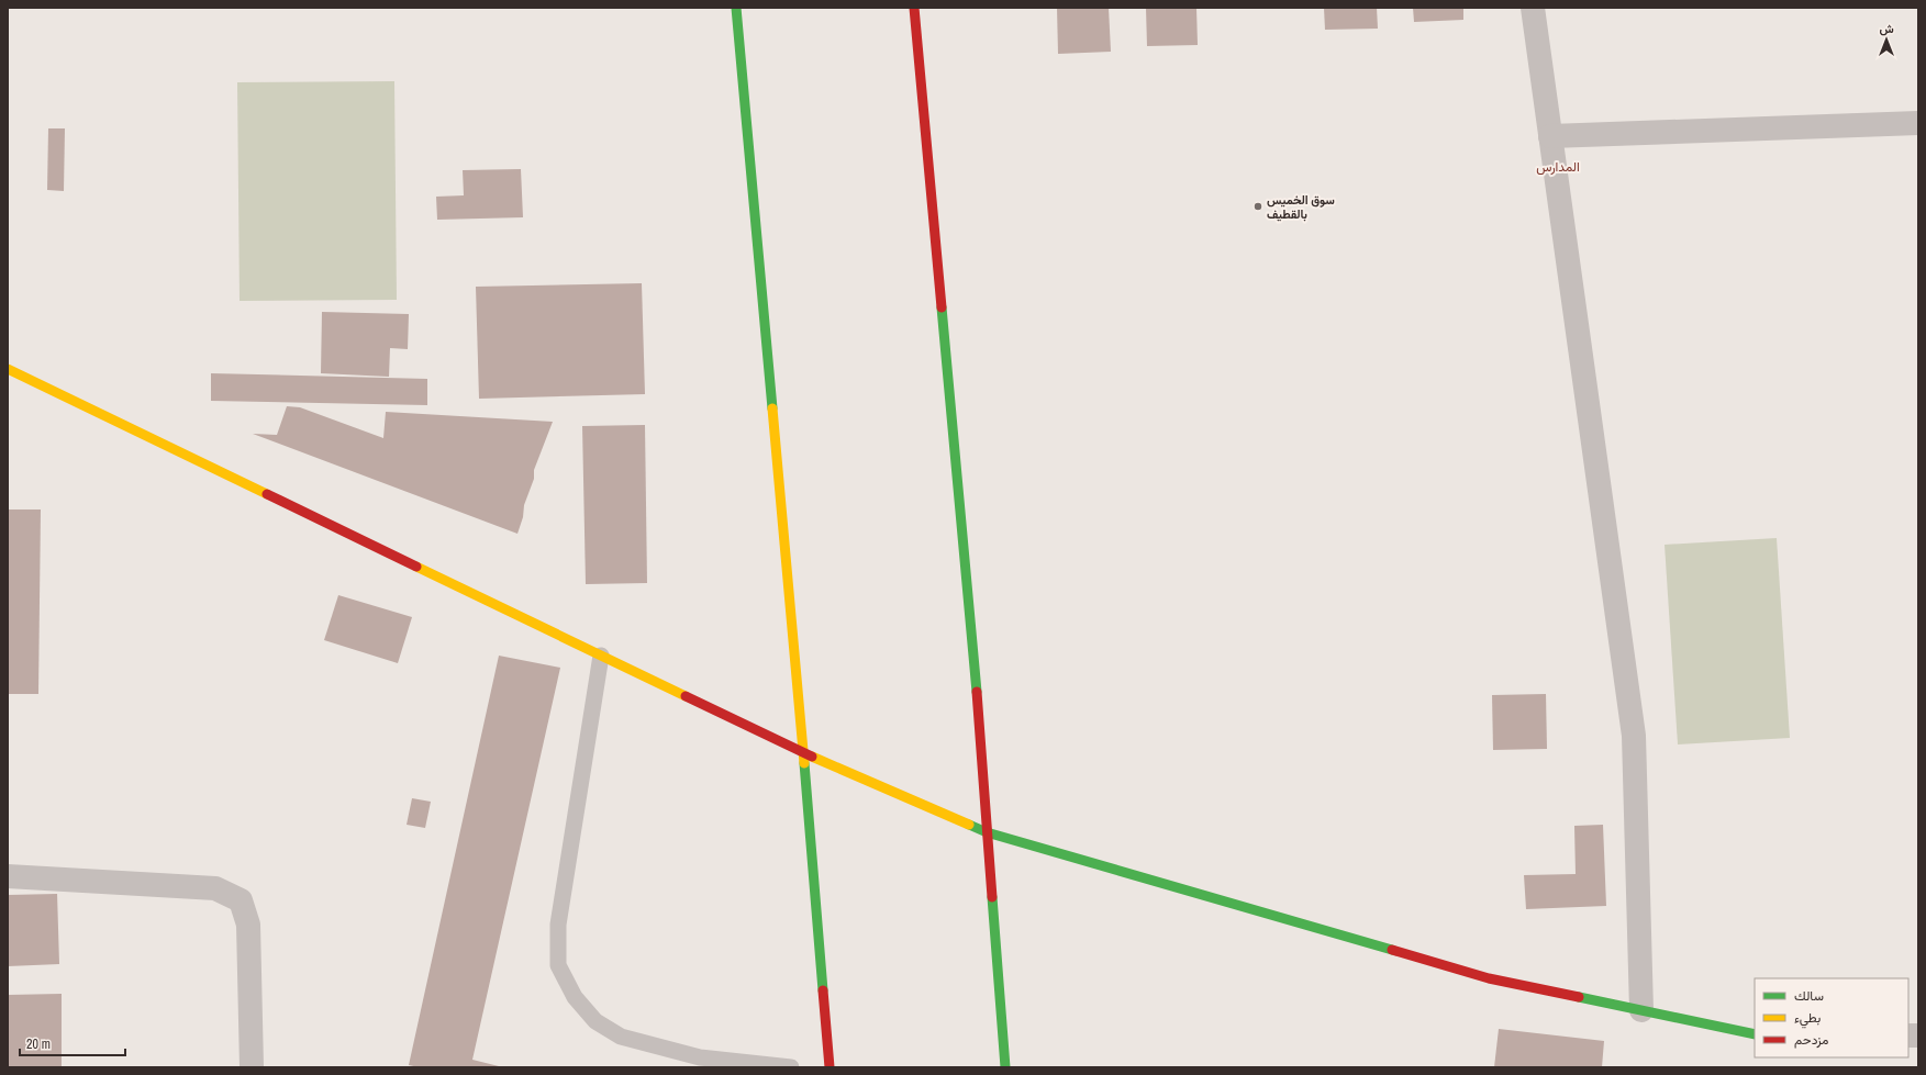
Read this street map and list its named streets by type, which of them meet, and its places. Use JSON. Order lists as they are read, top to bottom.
{
  "districts": ["المدارس"],
  "places": ["سوق الخميس بالقطيف"],
  "legend": ["سالك", "بطيء", "مزدحم"],
  "scale_bar": "20 m",
  "north": "top"
}
